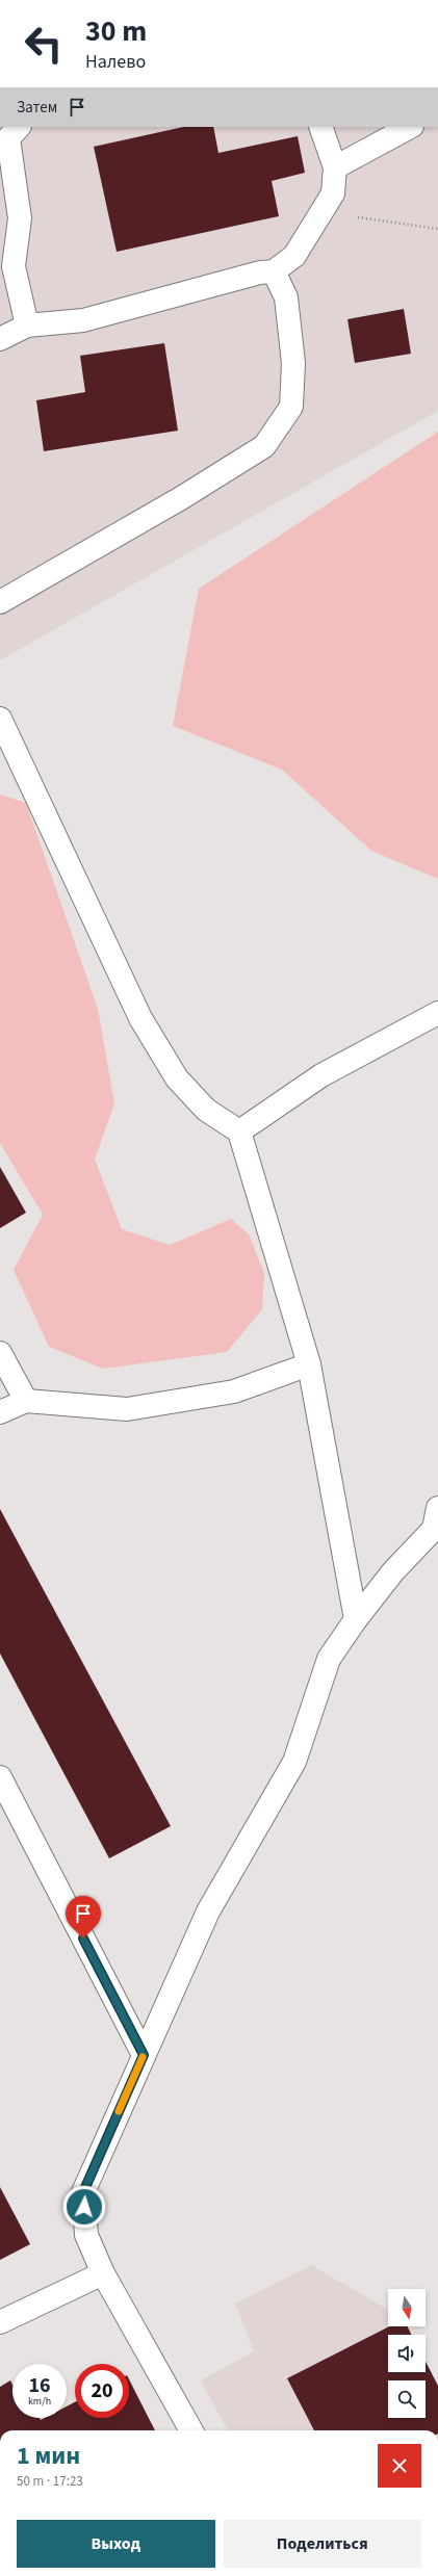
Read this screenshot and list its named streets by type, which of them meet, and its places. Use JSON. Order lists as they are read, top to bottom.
{
  "north": "bottom",
  "page": {
    "turn": ["30 m", "Налево"],
    "then": "Затем",
    "speed": "16 km/h",
    "limit": "20",
    "heading": ["1 мин", "50 m · 17:23"],
    "buttons": ["Выход", "Поделиться"]
  }
}
